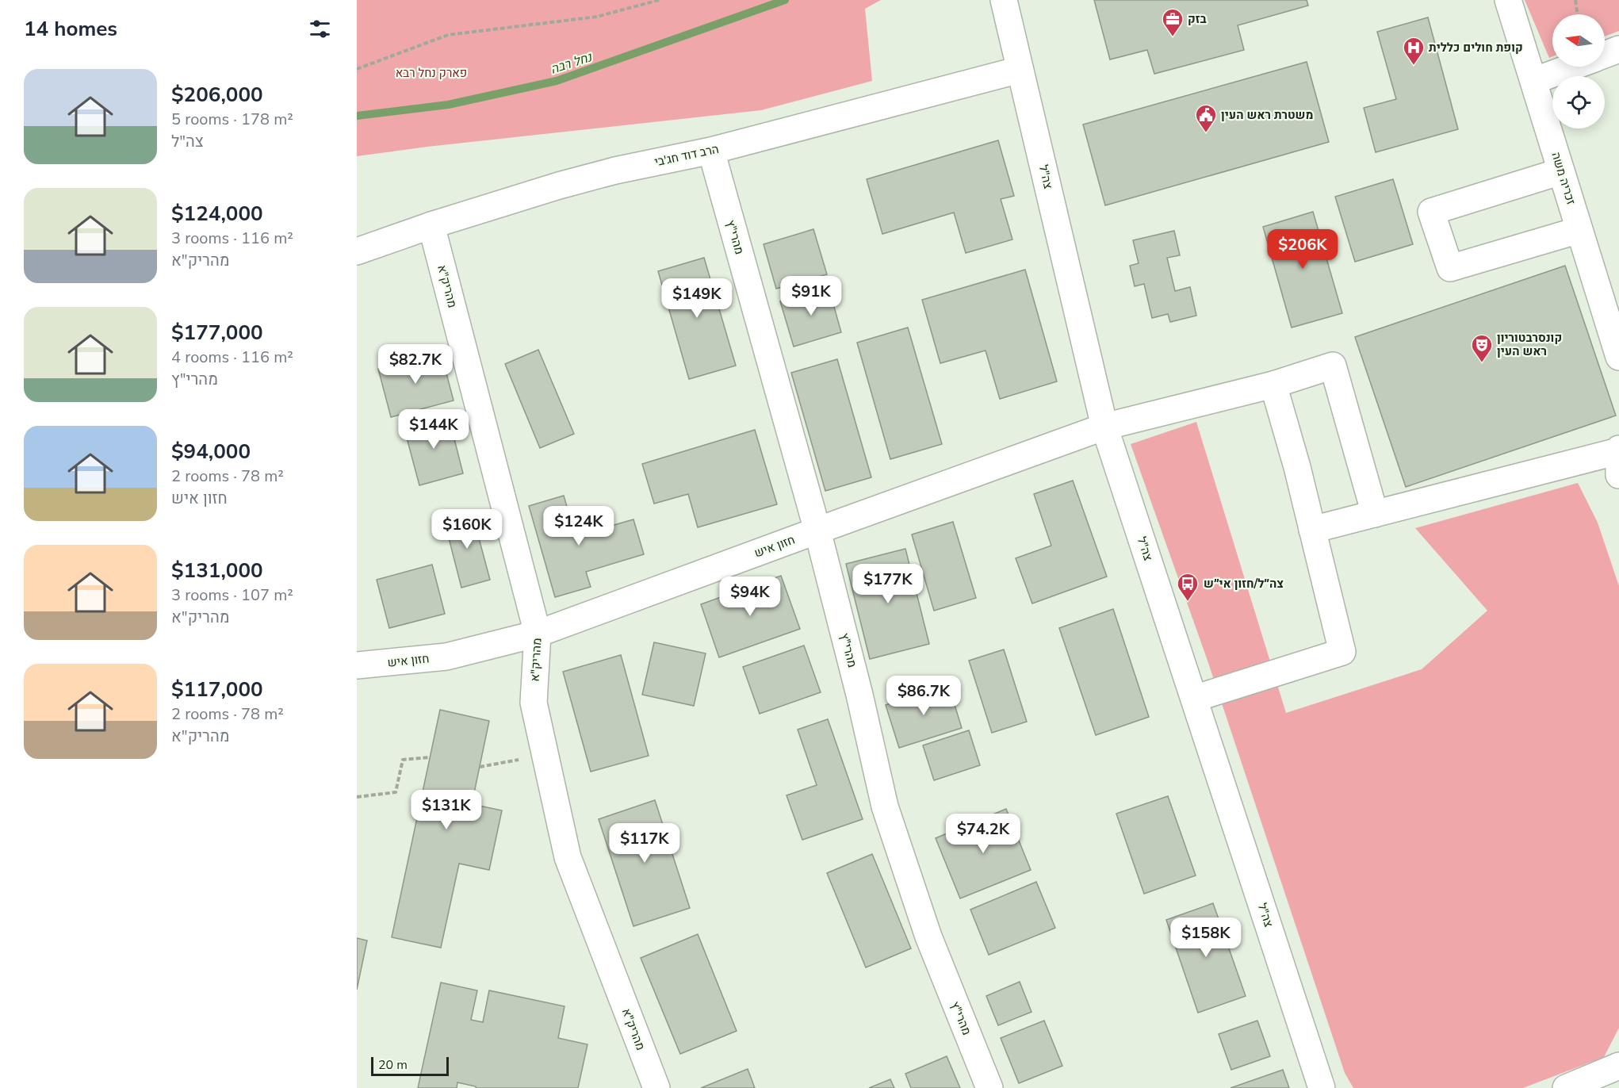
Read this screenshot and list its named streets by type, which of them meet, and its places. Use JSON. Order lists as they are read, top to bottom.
{
  "streets": {
    "street": [
      "הרב דוד חג'בי",
      "צה\"ל",
      "זכריה משה",
      "מהרי\"ץ",
      "מהריק\"א",
      "חזון איש"
    ]
  },
  "crossings": [
    ["הרב דוד חג'בי", "צה\"ל"],
    ["הרב דוד חג'בי", "מהרי\"ץ"],
    ["הרב דוד חג'בי", "מהריק\"א"],
    ["צה\"ל", "חזון איש"],
    ["מהרי\"ץ", "חזון איש"],
    ["מהריק\"א", "חזון איש"]
  ],
  "water": ["נחל רבה"],
  "parks": ["פארק נחל רבא"],
  "places": {
    "office": ["בזק"],
    "hospital": ["קופת חולים כללית"],
    "public building": ["משטרת ראש העין"],
    "theatre": ["קונסרבטוריון ראש העין"],
    "bus stop": ["צה״ל/חזון אי״ש"]
  },
  "scale_bar": "20 m",
  "north": "left",
  "page": {
    "heading": "14 homes",
    "list": [
      {
        "name": "$206,000",
        "note": "5 rooms · 178 m² · צה\"ל"
      },
      {
        "name": "$124,000",
        "note": "3 rooms · 116 m² · מהריק\"א"
      },
      {
        "name": "$177,000",
        "note": "4 rooms · 116 m² · מהרי\"ץ"
      },
      {
        "name": "$94,000",
        "note": "2 rooms · 78 m² · חזון איש"
      },
      {
        "name": "$131,000",
        "note": "3 rooms · 107 m² · מהריק\"א"
      },
      {
        "name": "$117,000",
        "note": "2 rooms · 78 m² · מהריק\"א"
      }
    ],
    "price": [
      "$206K",
      "$91K",
      "$149K",
      "$82.7K",
      "$144K",
      "$124K",
      "$160K",
      "$177K",
      "$94K",
      "$86.7K",
      "$131K",
      "$74.2K",
      "$117K",
      "$158K"
    ],
    "scale": "20 m"
  }
}
